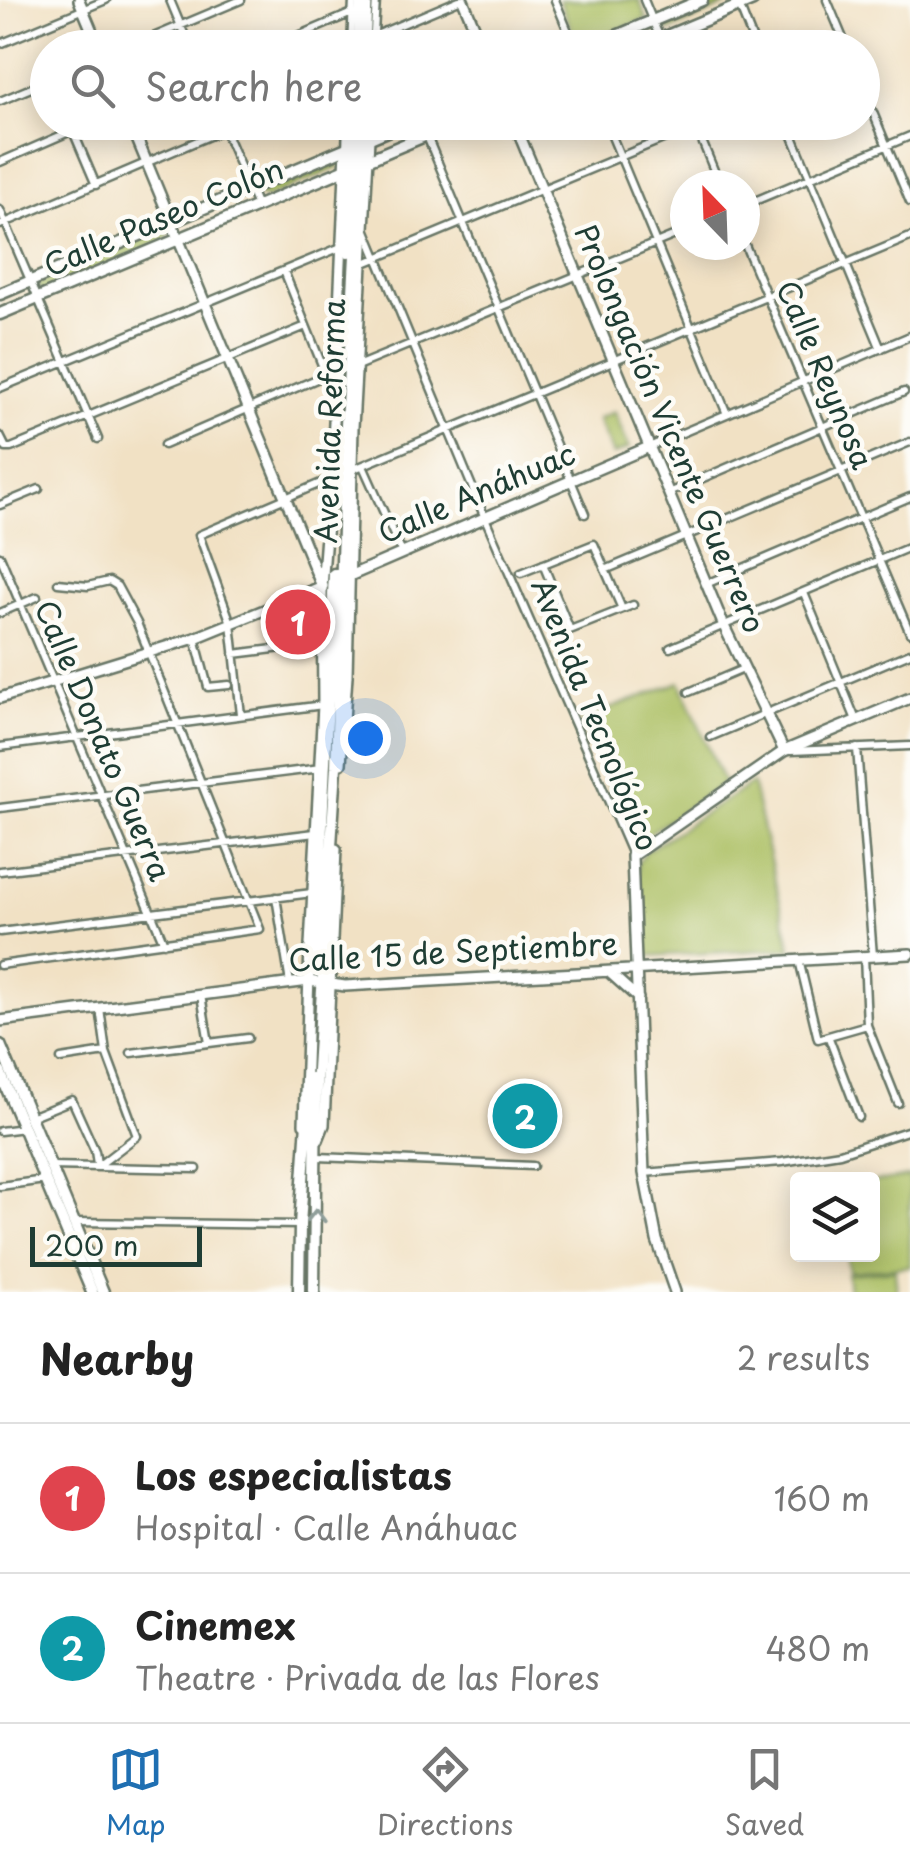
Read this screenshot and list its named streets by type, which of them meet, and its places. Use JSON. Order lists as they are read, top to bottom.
{
  "streets": {
    "main road": ["Calle Paseo Colón", "Avenida Reforma"],
    "street": [
      "Calle Reynosa",
      "Prolongación Vicente Guerrero",
      "Calle Anáhuac",
      "Avenida Tecnológico",
      "Calle Donato Guerra",
      "Calle 15 de Septiembre"
    ]
  },
  "crossings": [
    ["Calle Paseo Colón", "Avenida Reforma"],
    ["Calle Reynosa", "Calle Anáhuac"],
    ["Avenida Reforma", "Calle Anáhuac"],
    ["Avenida Reforma", "Avenida Tecnológico"],
    ["Avenida Reforma", "Calle 15 de Septiembre"],
    ["Prolongación Vicente Guerrero", "Calle Anáhuac"],
    ["Calle Anáhuac", "Avenida Tecnológico"],
    ["Calle Anáhuac", "Calle Donato Guerra"],
    ["Avenida Tecnológico", "Calle 15 de Septiembre"]
  ],
  "scale_bar": "200 m",
  "north": "top left",
  "page": {
    "search": "Search here",
    "pins": ["1", "2"],
    "scale": "200 m",
    "heading": ["Nearby", "2 results"],
    "list": [
      {
        "mark": "1",
        "name": "Los especialistas",
        "note": "Hospital · Calle Anáhuac",
        "value": "160 m"
      },
      {
        "mark": "2",
        "name": "Cinemex",
        "note": "Theatre · Privada de las Flores",
        "value": "480 m"
      }
    ],
    "nav": ["Map", "Directions", "Saved"]
  }
}
